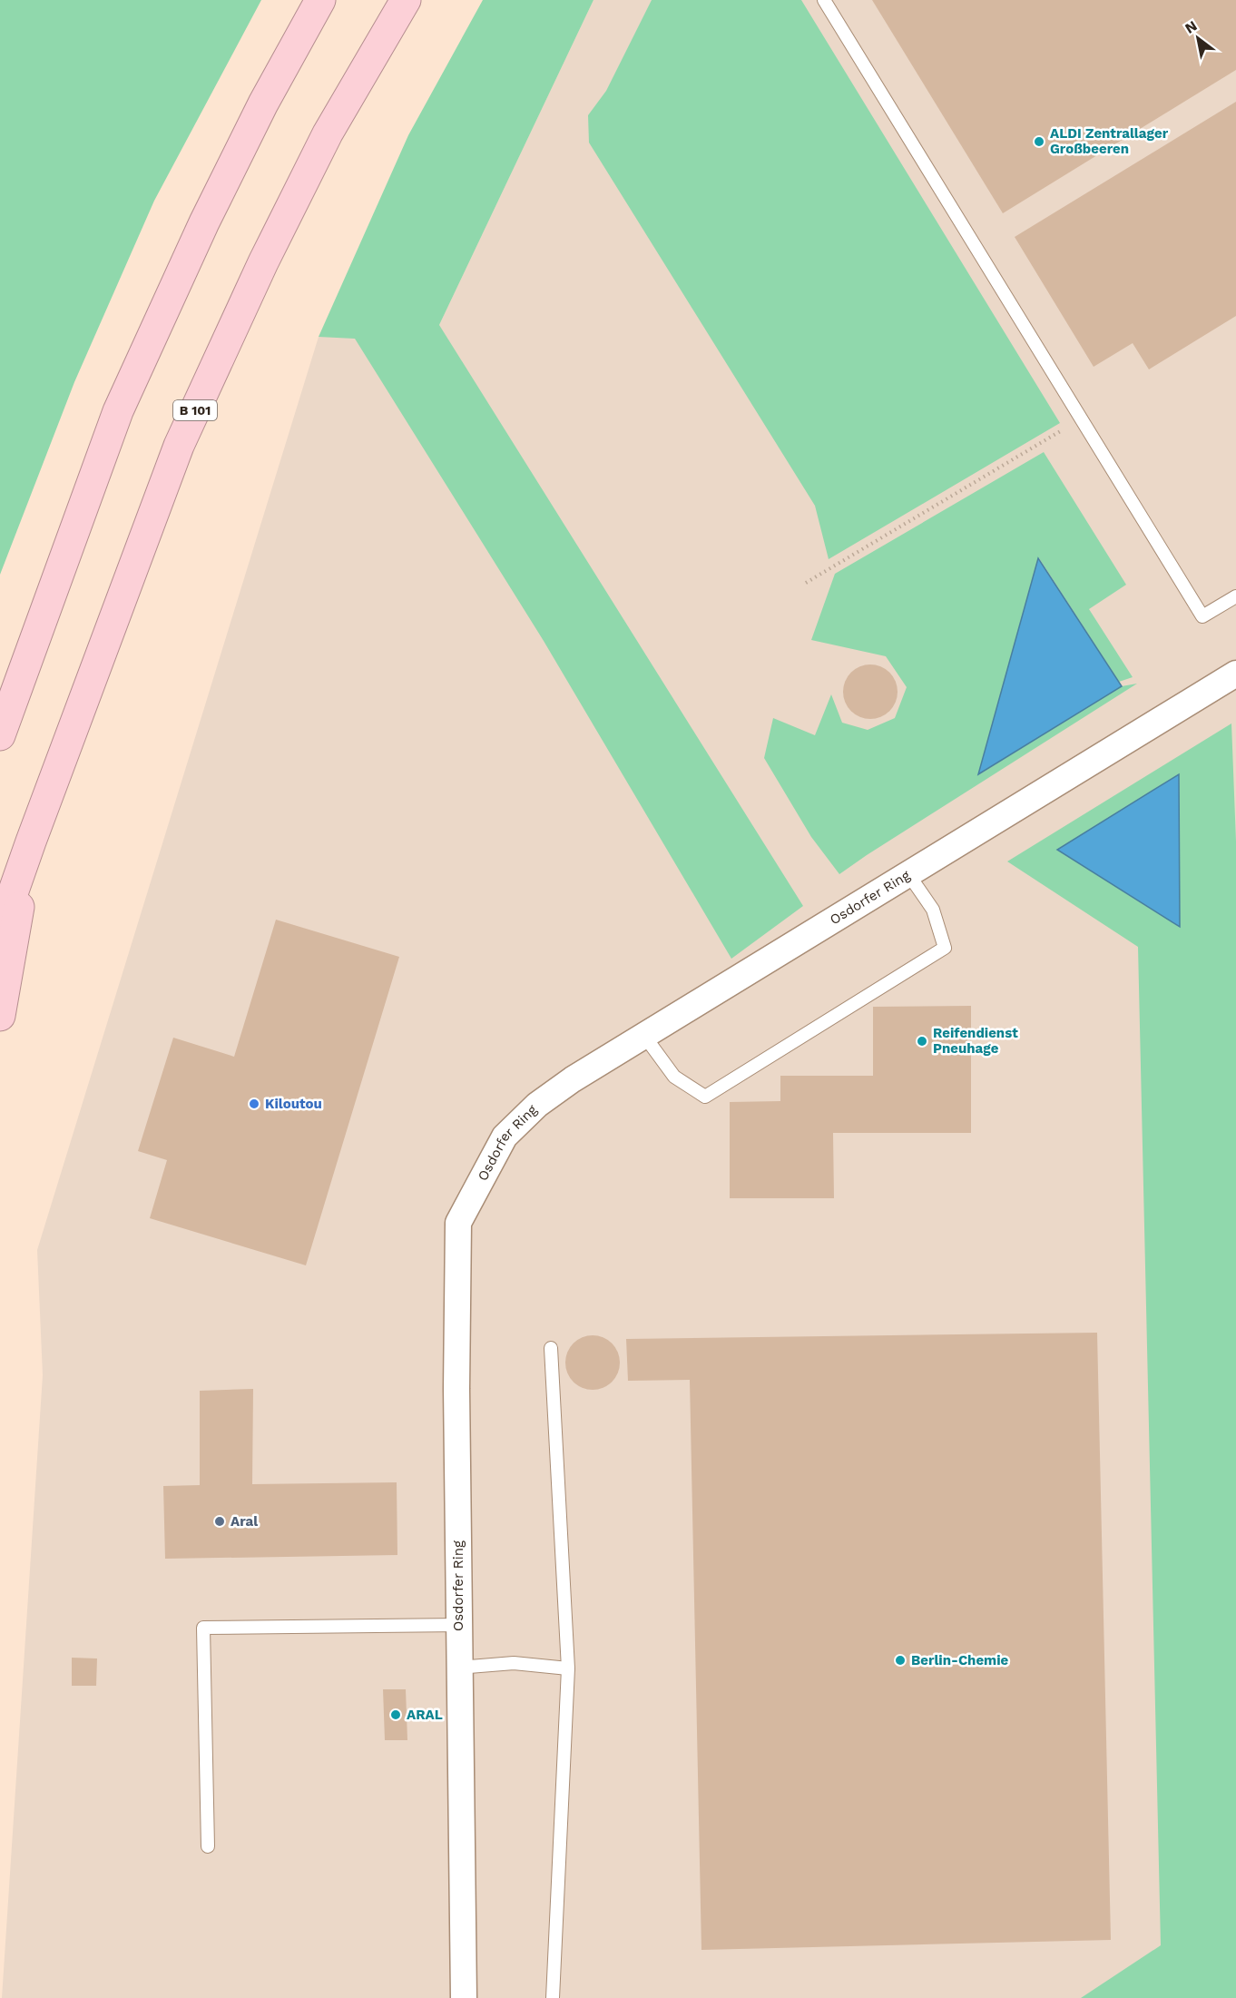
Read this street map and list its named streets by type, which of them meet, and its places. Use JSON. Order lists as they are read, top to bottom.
{
  "streets": {
    "highway": ["B 101"],
    "street": ["Osdorfer Ring"]
  },
  "places": [
    "ALDI Zentrallager Großbeeren",
    "Reifendienst Pneuhage",
    "Kiloutou",
    "Aral",
    "Berlin-Chemie",
    "ARAL"
  ],
  "north": "top left"
}
